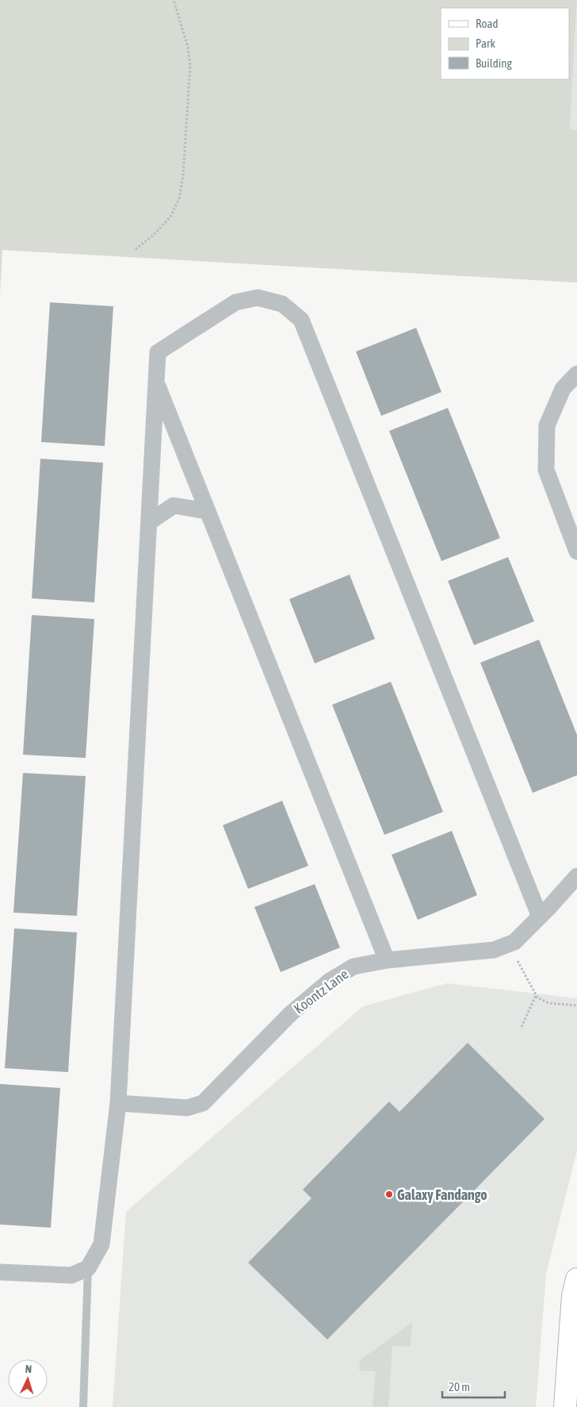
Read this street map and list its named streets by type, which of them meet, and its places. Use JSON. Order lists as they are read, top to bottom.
{
  "streets": {
    "street": ["Koontz Lane"]
  },
  "places": ["Galaxy Fandango"],
  "legend": ["Road", "Park", "Building"],
  "scale_bar": "20 m",
  "north": "top"
}
